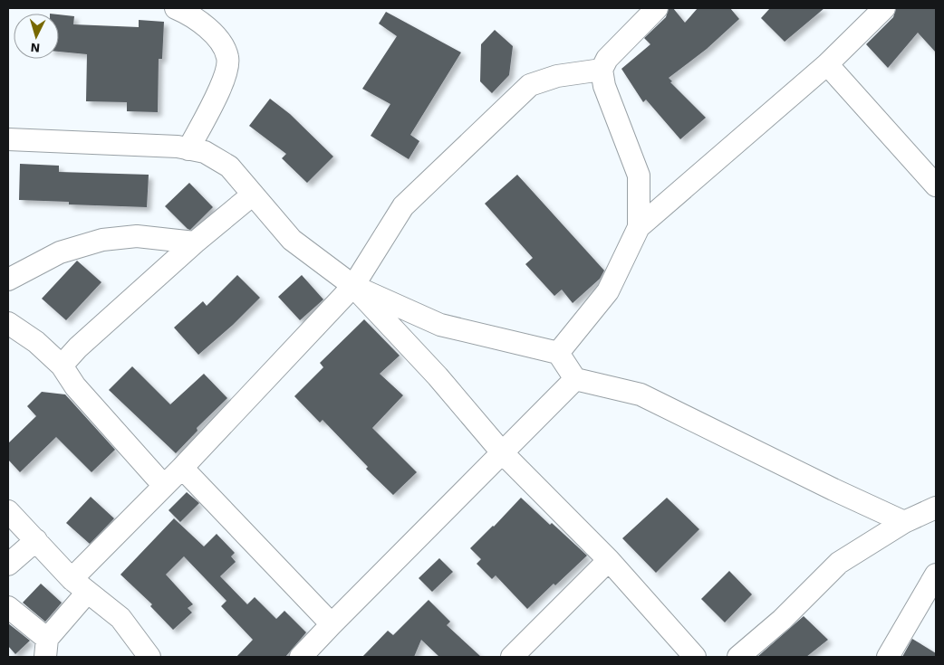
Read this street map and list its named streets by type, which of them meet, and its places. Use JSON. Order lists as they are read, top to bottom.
{
  "north": "bottom"
}
